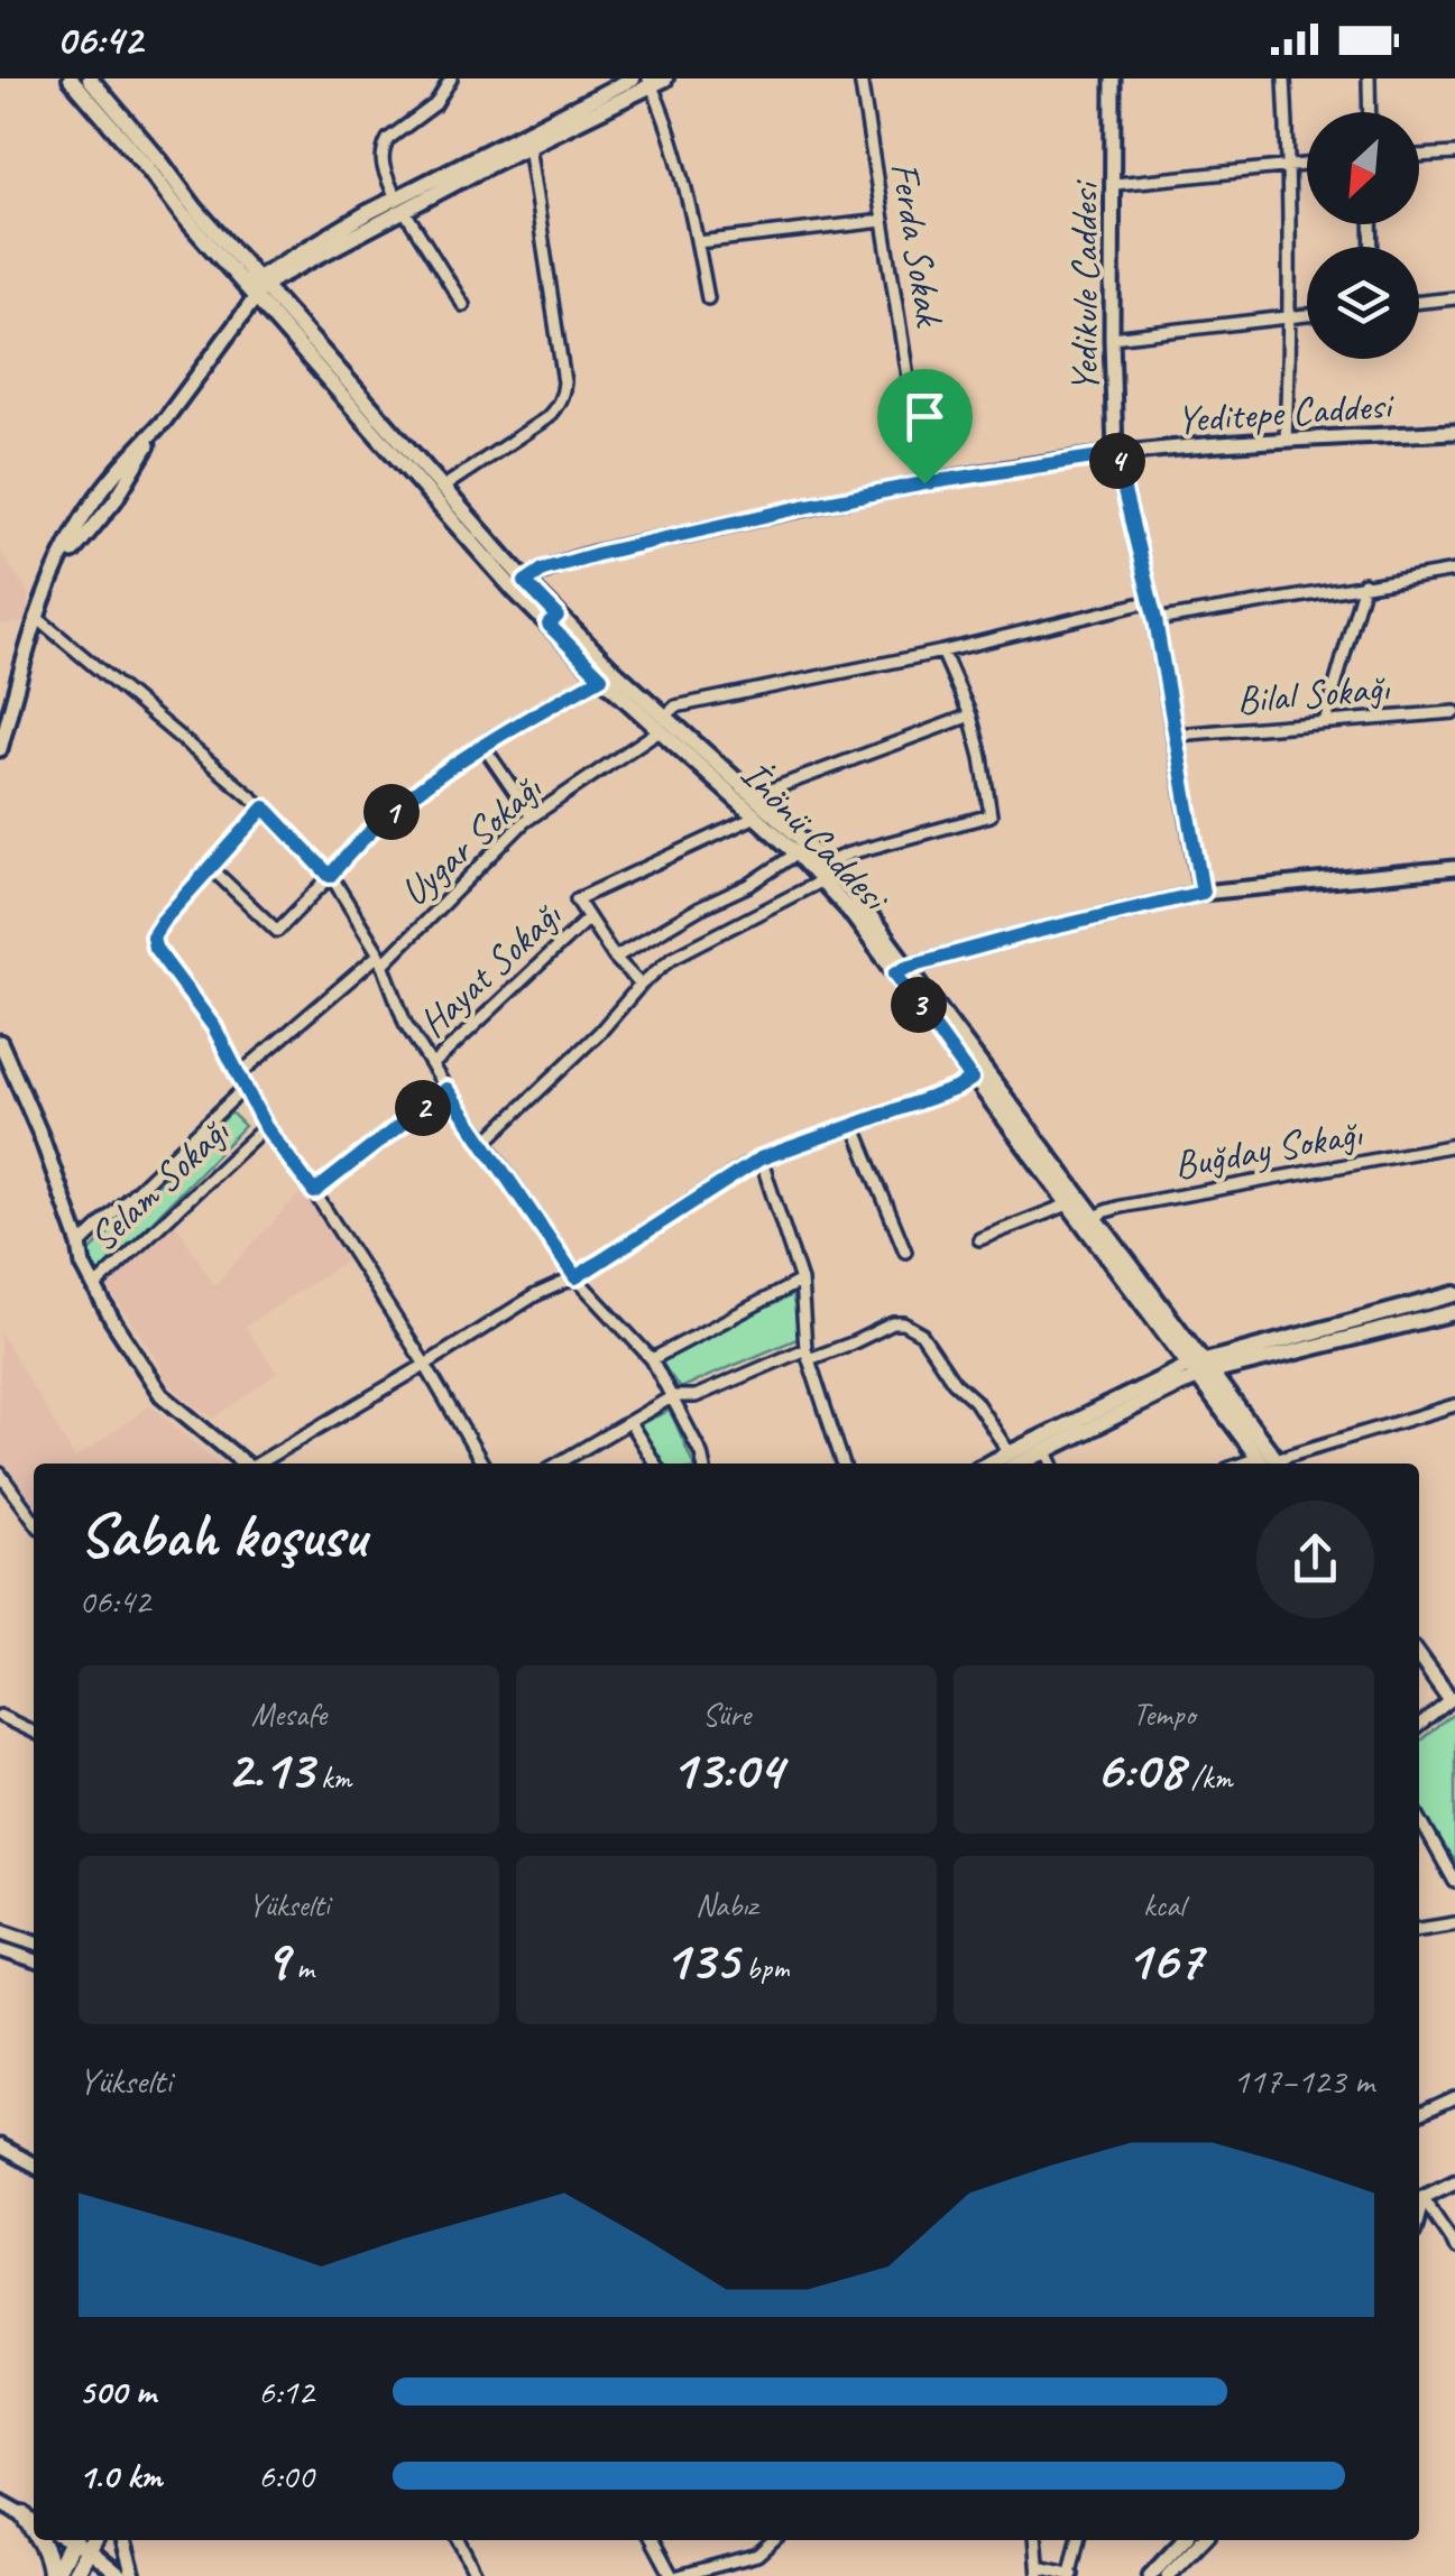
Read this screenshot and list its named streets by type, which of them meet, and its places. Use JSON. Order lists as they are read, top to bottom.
{
  "streets": {
    "main road": ["İnönü Caddesi"],
    "street": [
      "Ferda Sokak",
      "Yedikule Caddesi",
      "Yeditepe Caddesi",
      "Bilal Sokağı",
      "Uygar Sokağı",
      "Hayat Sokağı",
      "Buğday Sokağı",
      "Selam Sokağı"
    ]
  },
  "crossings": [
    ["Ferda Sokak", "Yeditepe Caddesi"],
    ["Yedikule Caddesi", "Yeditepe Caddesi"],
    ["Yedikule Caddesi", "Bilal Sokağı"],
    ["Yedikule Caddesi", "Uygar Sokağı"]
  ],
  "north": "bottom left",
  "page": {
    "status": "06:42",
    "pins": [
      "4",
      "1",
      "3",
      "2"
    ],
    "heading": ["Sabah koşusu", "06:42"],
    "stats": [
      ["Mesafe", "2.13 km"],
      ["Süre", "13:04"],
      ["Tempo", "6:08 /km"],
      ["Yükselti", "9 m"],
      ["Nabız", "135 bpm"],
      ["kcal", "167"]
    ],
    "chart": ["Yükselti", "117–123 m"],
    "list": [
      {
        "name": "500 m",
        "note": "6:12"
      },
      {
        "name": "1.0 km",
        "note": "6:00"
      }
    ]
  }
}
